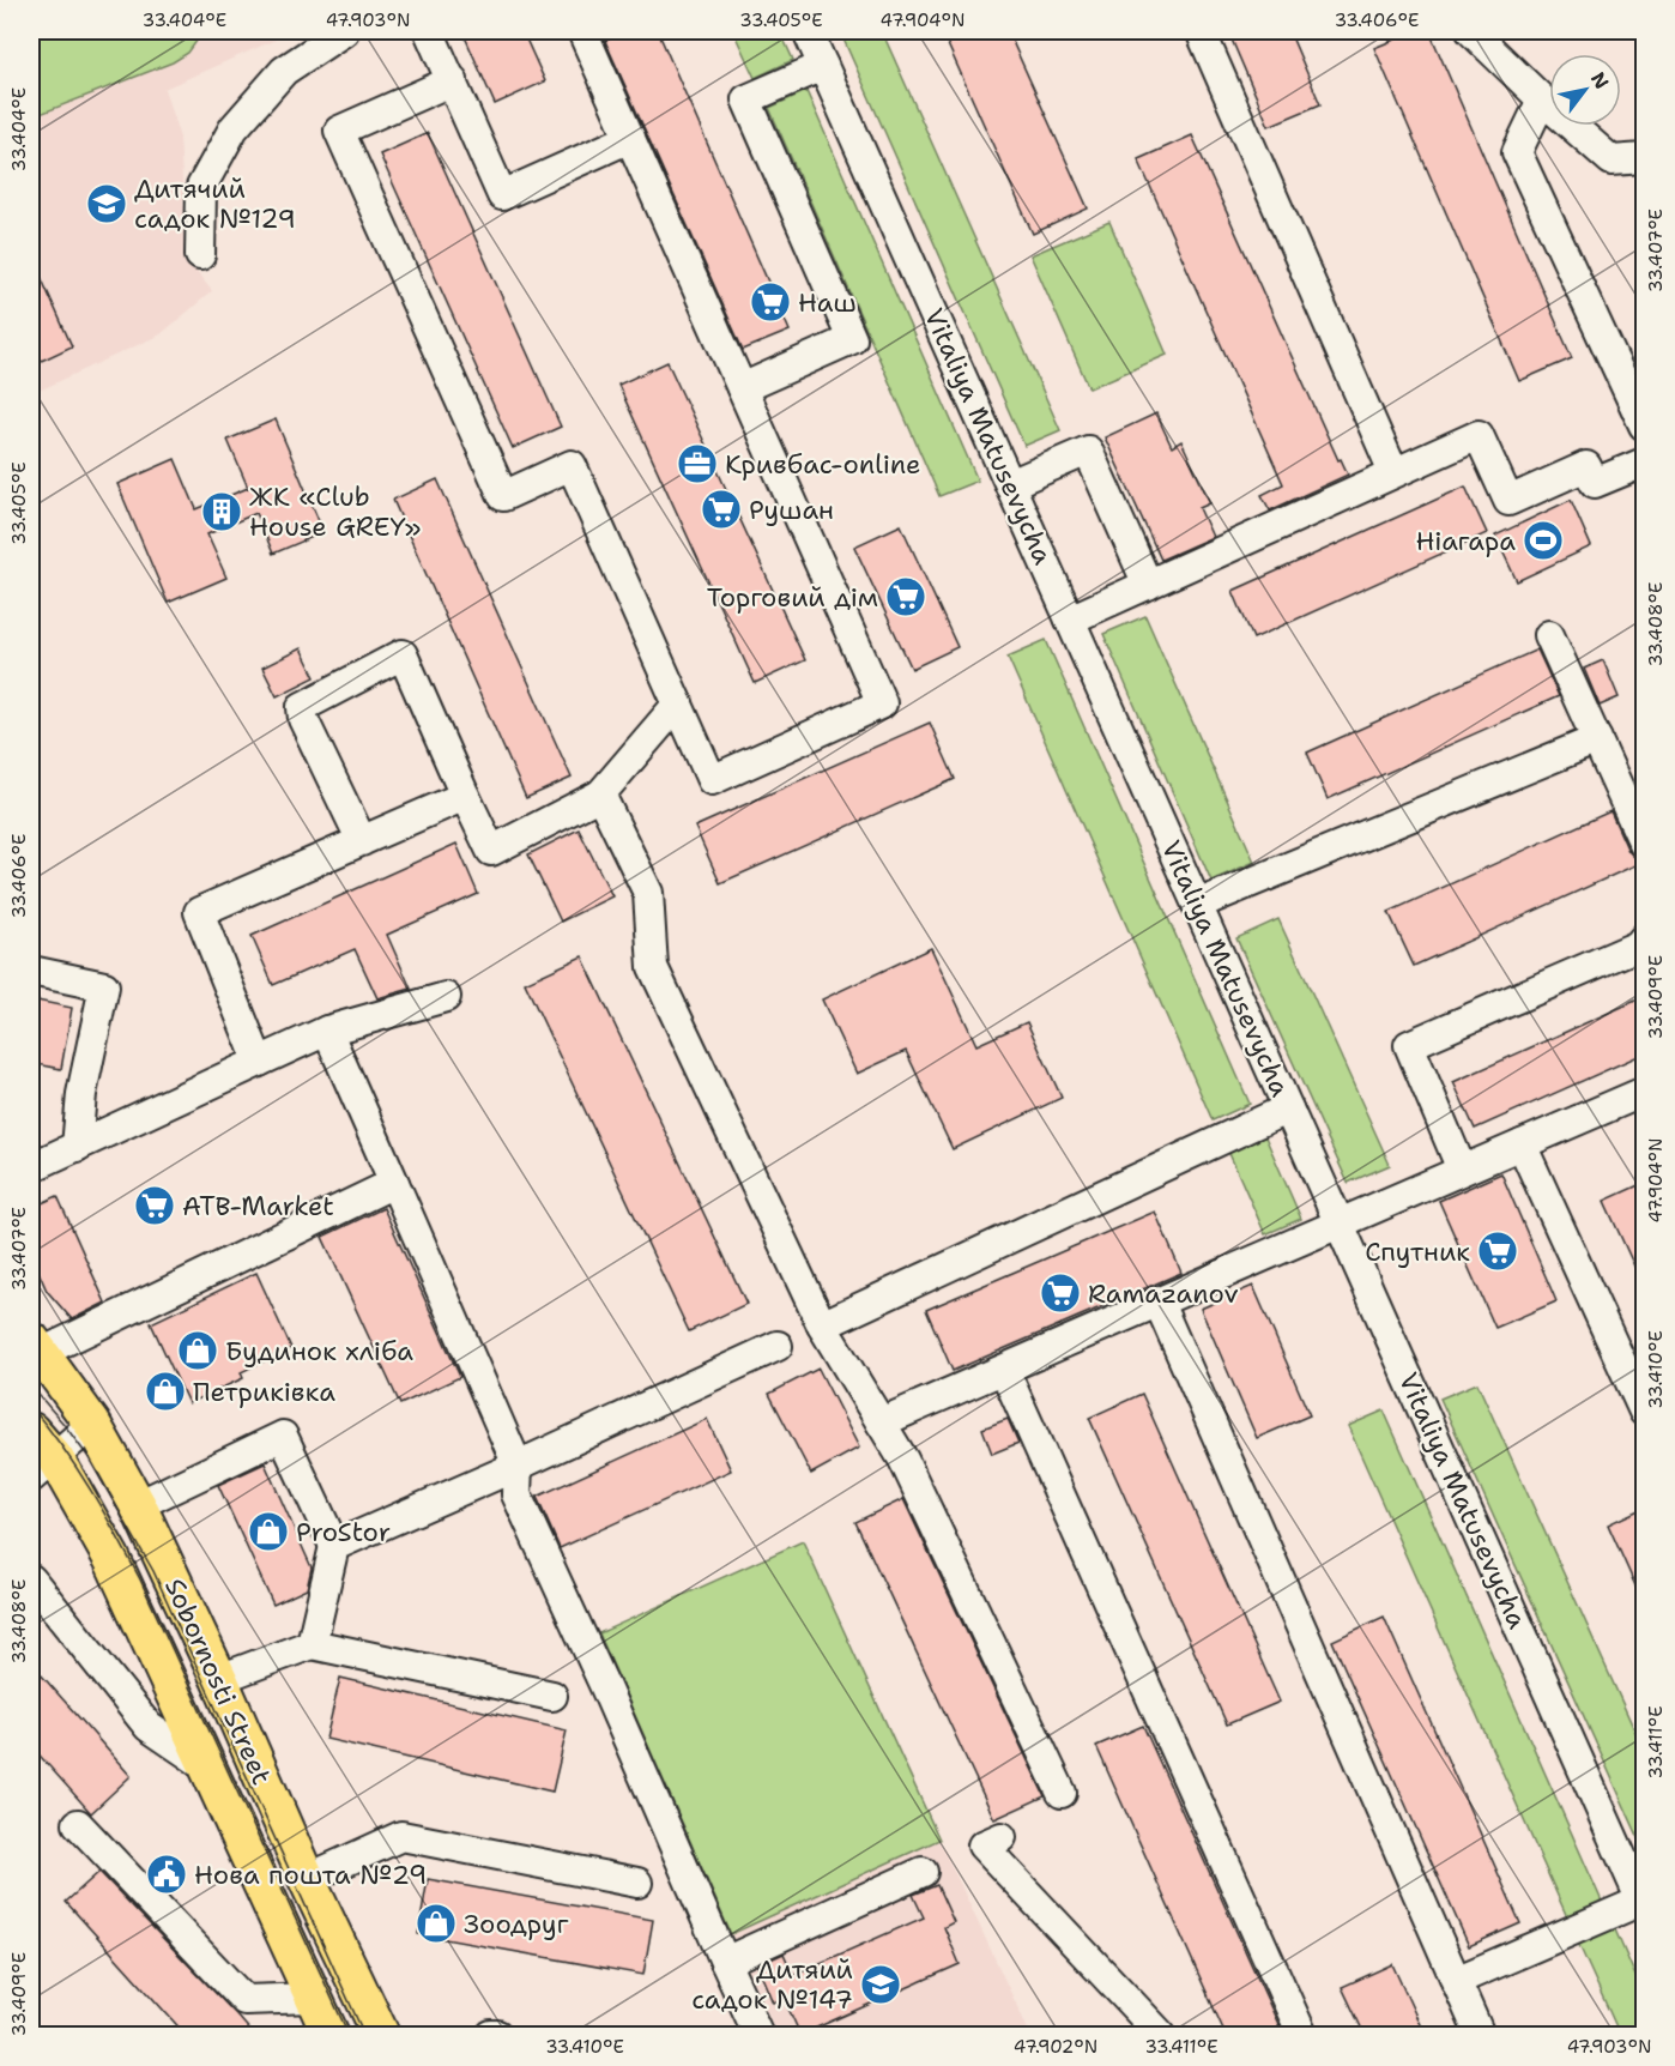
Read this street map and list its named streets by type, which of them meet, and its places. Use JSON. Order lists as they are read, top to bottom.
{
  "streets": {
    "main road": ["Sobornosti Street"],
    "street": ["Vitaliya Matusevycha"]
  },
  "places": {
    "school or university": ["Дитячий садок №129", "Дитяий садок №147"],
    "supermarket": [
      "Наш",
      "Рушан",
      "Торговий дім",
      "ATB-Market",
      "Спутник",
      "Ramazanov"
    ],
    "office": ["Кривбас-online"],
    "building": ["ЖК «Club House GREY»"],
    "sports": ["Ніагара"],
    "shop": [
      "Будинок хліба",
      "Петриківка",
      "ProStor",
      "Зоодруг"
    ],
    "public building": ["Нова пошта №29"]
  },
  "north": "top right",
  "coordinates": [
    "33.404°E",
    "47.903°N",
    "33.405°E",
    "47.904°N",
    "33.406°E",
    "33.407°E",
    "33.408°E",
    "33.409°E",
    "33.410°E",
    "33.411°E",
    "47.902°N"
  ]
}
